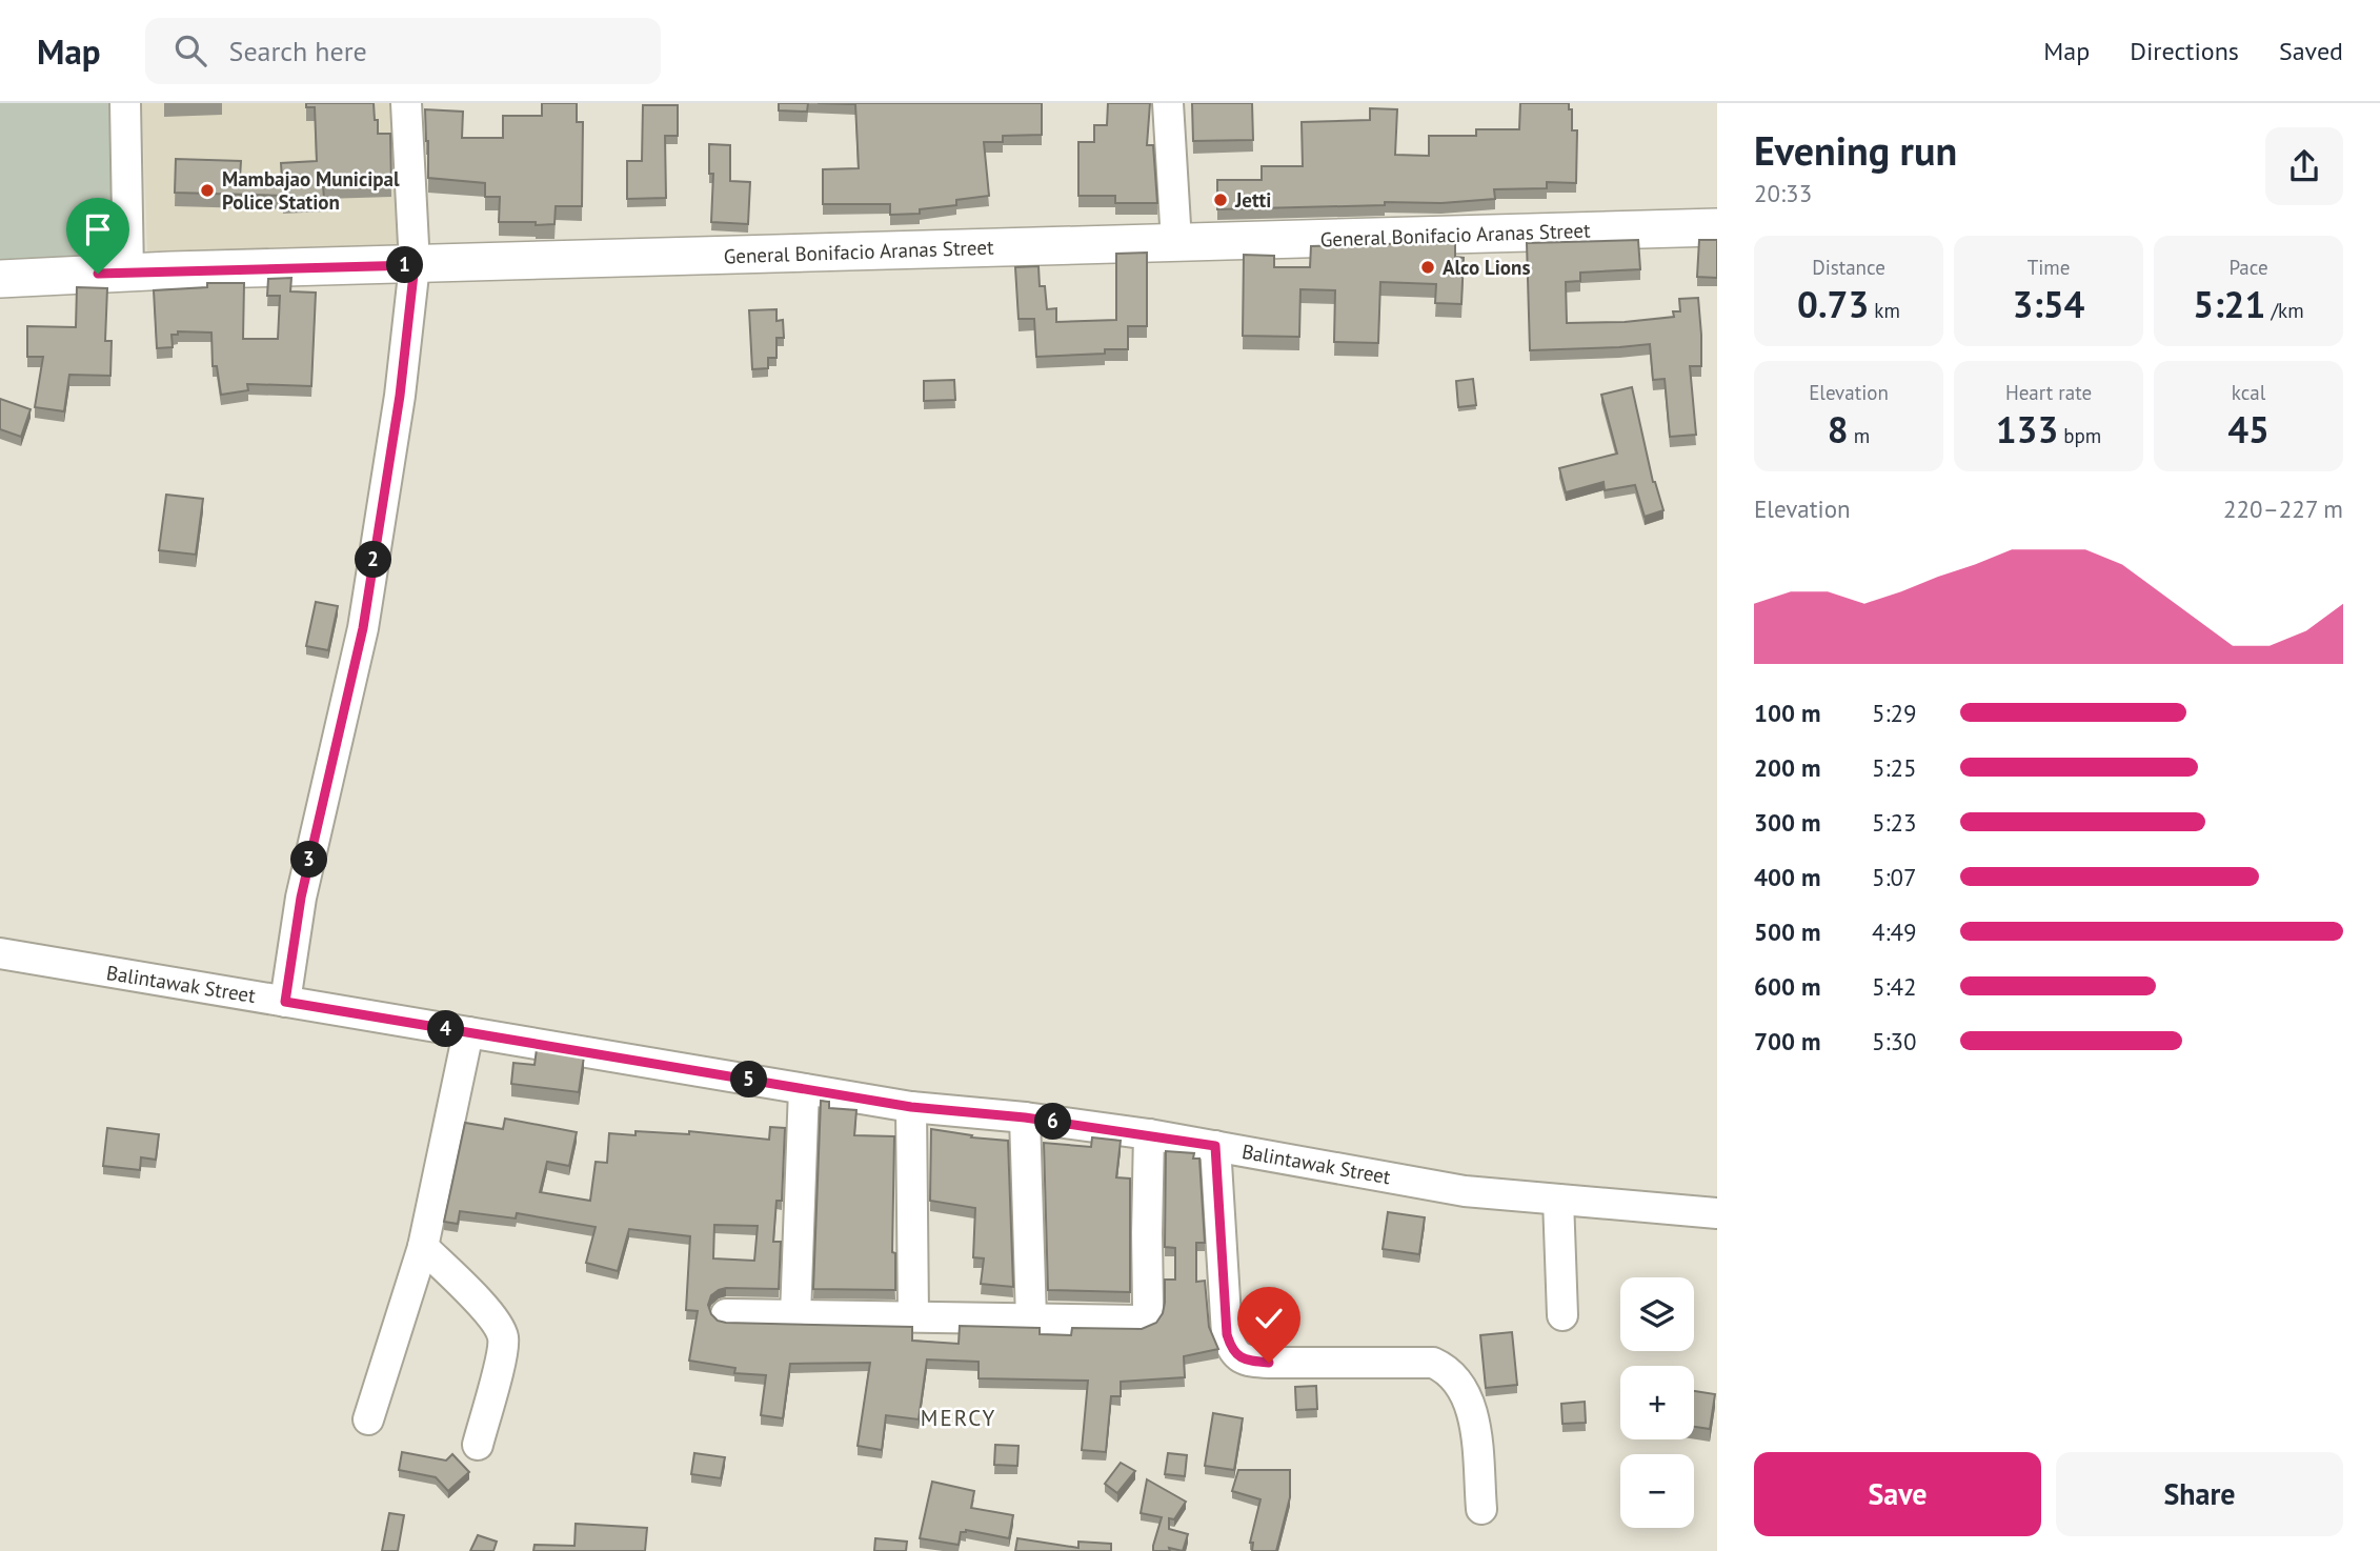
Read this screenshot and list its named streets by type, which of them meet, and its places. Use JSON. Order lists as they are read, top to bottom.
{
  "streets": {
    "main road": ["General Bonifacio Aranas Street"],
    "street": ["Balintawak Street"]
  },
  "districts": ["MERCY"],
  "places": ["Mambajao Municipal Police Station", "Jetti", "Alco Lions"],
  "page": {
    "header": "Map",
    "search": "Search here",
    "nav": ["Map", "Directions", "Saved"],
    "heading": ["Evening run", "20:33"],
    "stats": [
      ["Distance", "0.73 km"],
      ["Time", "3:54"],
      ["Pace", "5:21 /km"],
      ["Elevation", "8 m"],
      ["Heart rate", "133 bpm"],
      ["kcal", "45"]
    ],
    "pins": [
      "1",
      "2",
      "3",
      "4",
      "5",
      "6"
    ],
    "chart": ["Elevation", "220–227 m"],
    "list": [
      {
        "name": "100 m",
        "note": "5:29"
      },
      {
        "name": "200 m",
        "note": "5:25"
      },
      {
        "name": "300 m",
        "note": "5:23"
      },
      {
        "name": "400 m",
        "note": "5:07"
      },
      {
        "name": "500 m",
        "note": "4:49"
      },
      {
        "name": "600 m",
        "note": "5:42"
      },
      {
        "name": "700 m",
        "note": "5:30"
      }
    ],
    "map_buttons": ["+", "−"],
    "buttons": ["Save", "Share"]
  }
}
